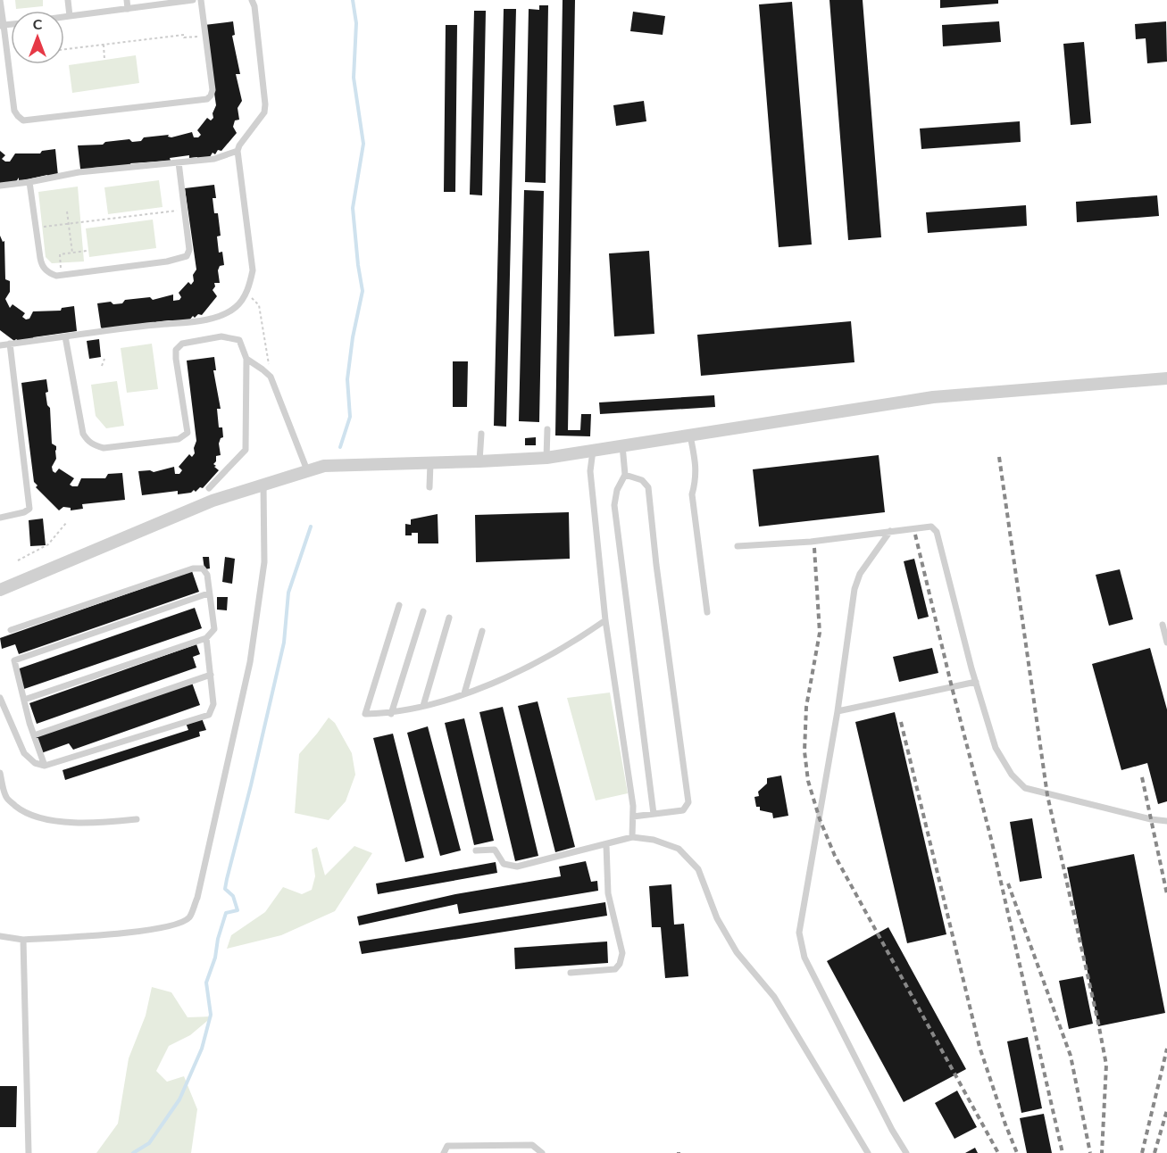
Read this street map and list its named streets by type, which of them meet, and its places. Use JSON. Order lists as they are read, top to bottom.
{
  "north": "top"
}
